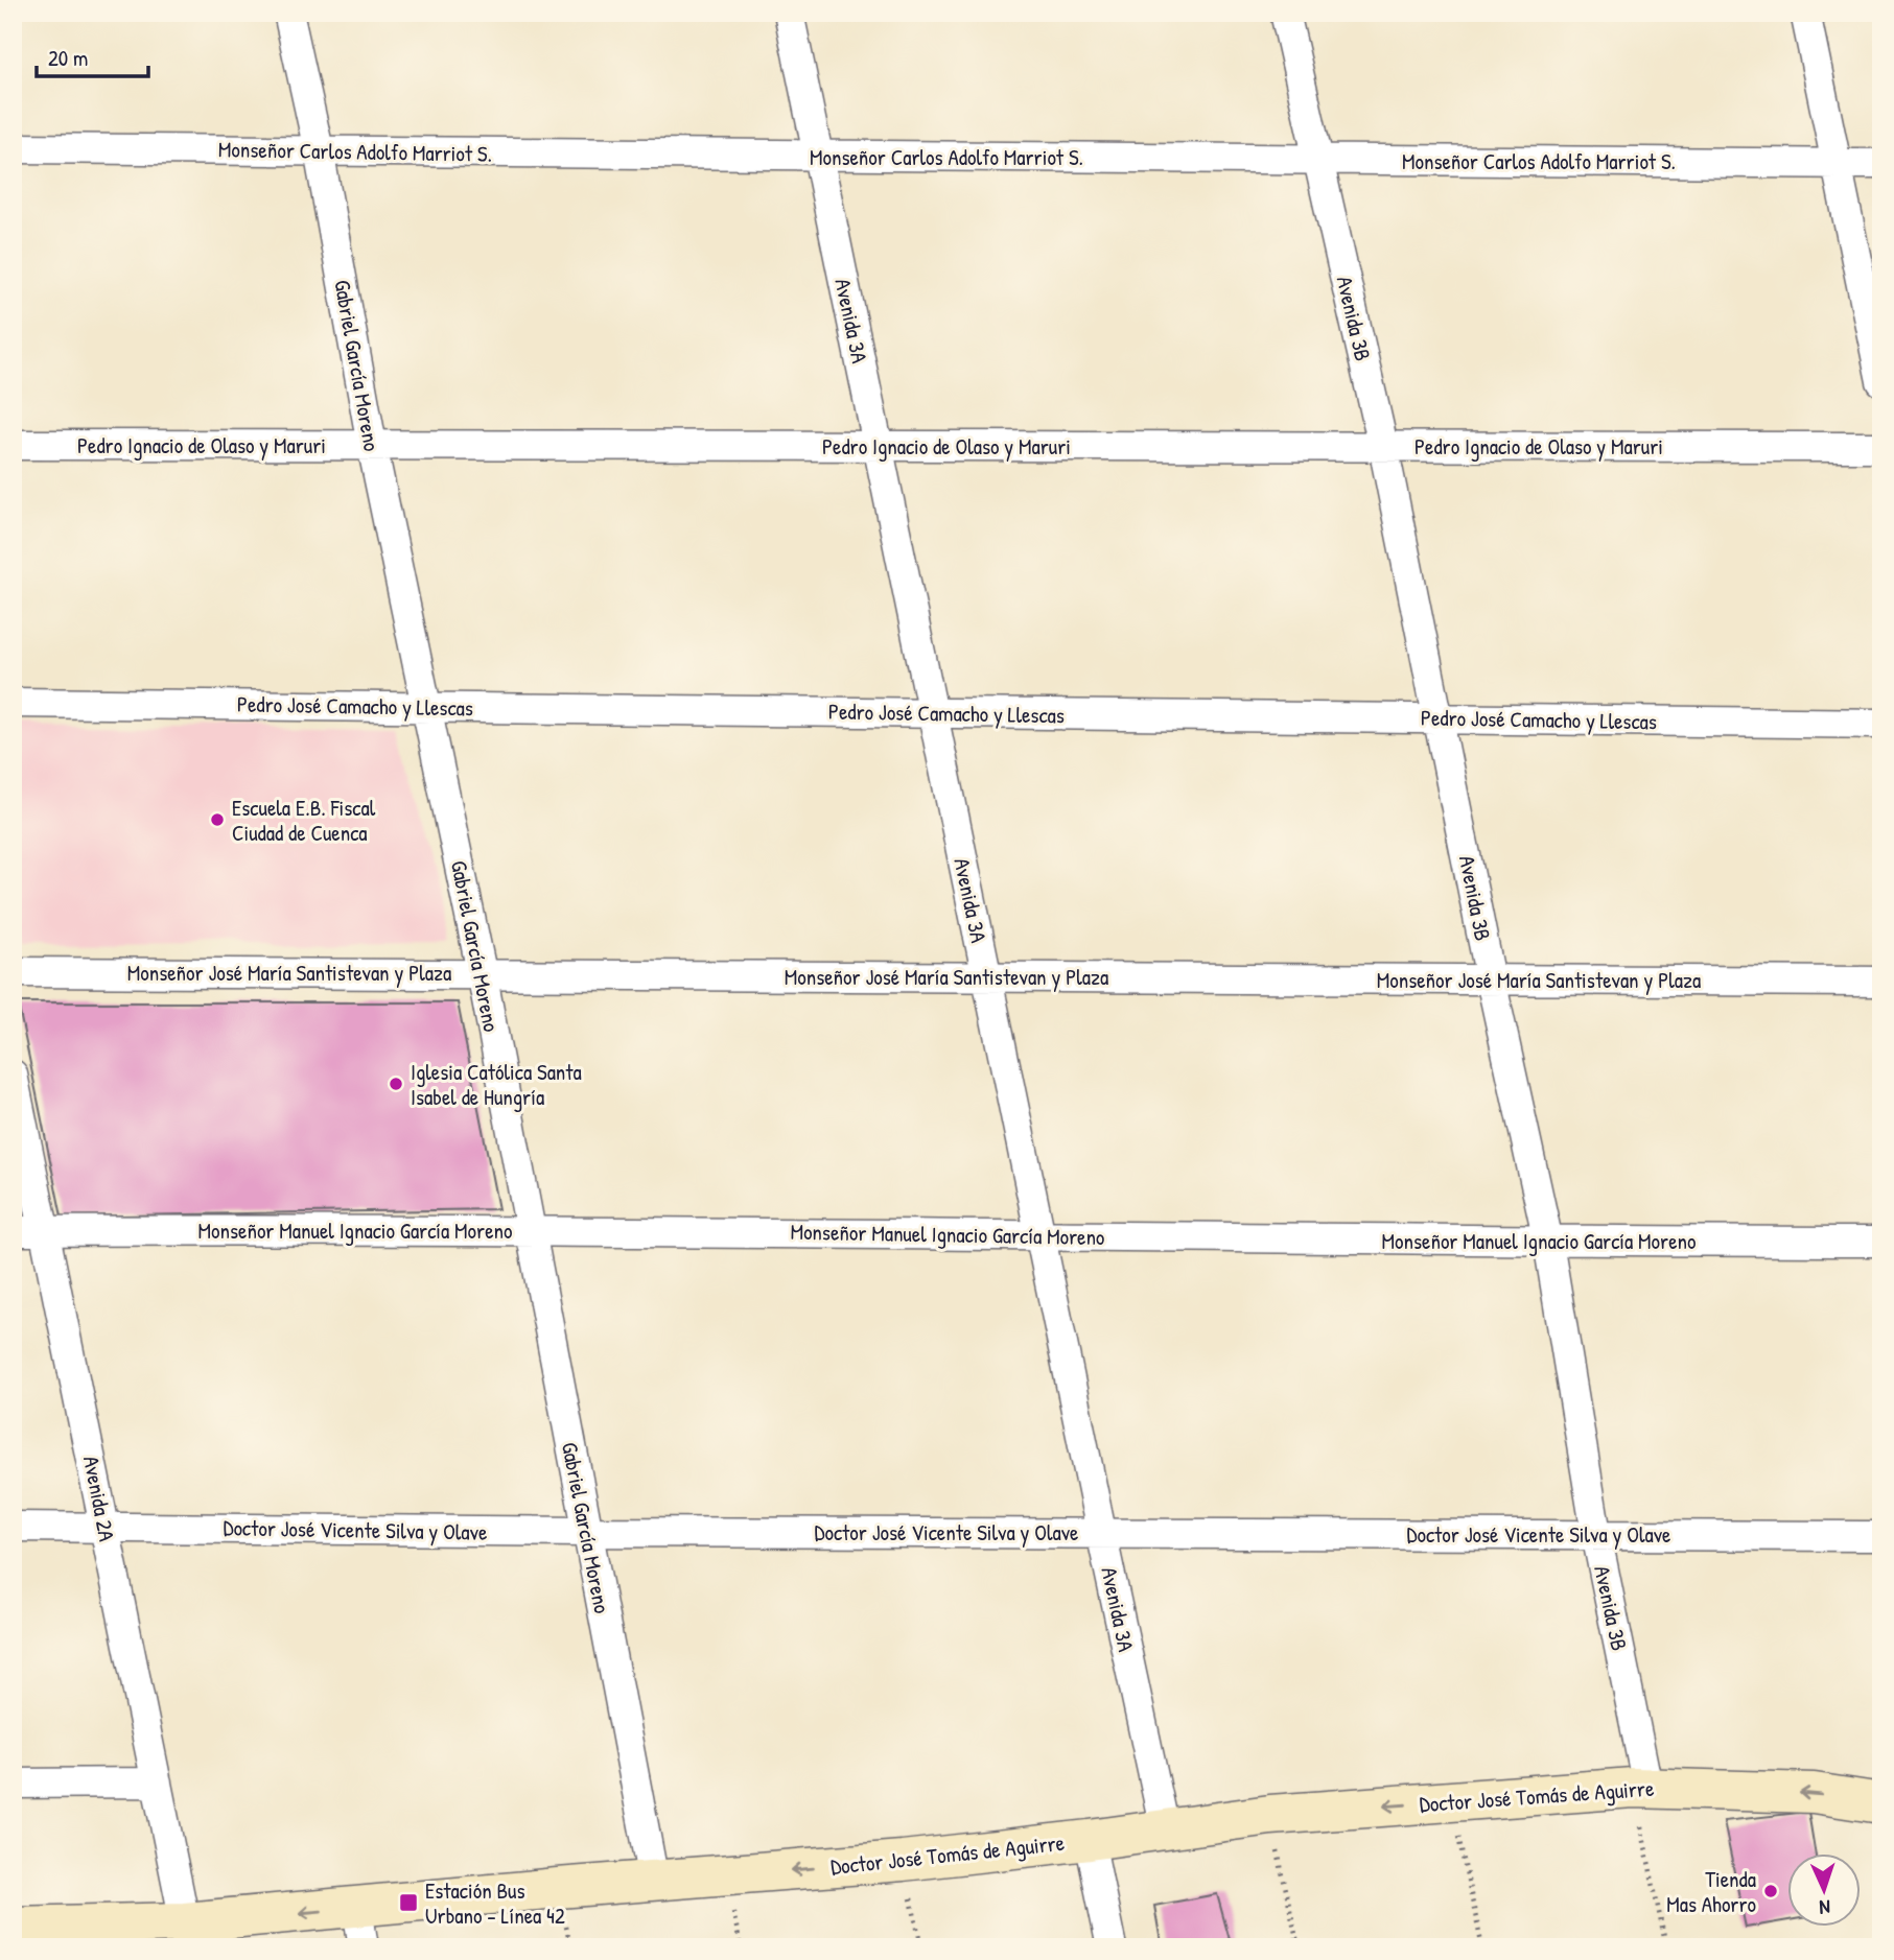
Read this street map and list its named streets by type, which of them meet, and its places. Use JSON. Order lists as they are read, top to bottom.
{
  "streets": {
    "street": [
      "Monseñor Carlos Adolfo Marriot S.",
      "Avenida 3B",
      "Avenida 3A",
      "Gabriel García Moreno",
      "Pedro Ignacio de Olaso y Maruri",
      "Pedro José Camacho y Llescas",
      "Monseñor José María Santistevan y Plaza",
      "Monseñor Manuel Ignacio García Moreno",
      "Avenida 2A",
      "Doctor José Vicente Silva y Olave",
      "Doctor José Tomás de Aguirre"
    ]
  },
  "crossings": [
    ["Monseñor Carlos Adolfo Marriot S.", "Avenida 3B"],
    ["Monseñor Carlos Adolfo Marriot S.", "Avenida 3A"],
    ["Monseñor Carlos Adolfo Marriot S.", "Gabriel García Moreno"],
    ["Avenida 3B", "Pedro Ignacio de Olaso y Maruri"],
    ["Avenida 3B", "Pedro José Camacho y Llescas"],
    ["Avenida 3B", "Monseñor José María Santistevan y Plaza"],
    ["Avenida 3B", "Monseñor Manuel Ignacio García Moreno"],
    ["Avenida 3B", "Doctor José Vicente Silva y Olave"],
    ["Avenida 3B", "Doctor José Tomás de Aguirre"],
    ["Avenida 3A", "Pedro Ignacio de Olaso y Maruri"],
    ["Avenida 3A", "Pedro José Camacho y Llescas"],
    ["Avenida 3A", "Monseñor José María Santistevan y Plaza"],
    ["Avenida 3A", "Monseñor Manuel Ignacio García Moreno"],
    ["Avenida 3A", "Doctor José Vicente Silva y Olave"],
    ["Avenida 3A", "Doctor José Tomás de Aguirre"],
    ["Gabriel García Moreno", "Pedro Ignacio de Olaso y Maruri"],
    ["Gabriel García Moreno", "Pedro José Camacho y Llescas"],
    ["Gabriel García Moreno", "Monseñor José María Santistevan y Plaza"],
    ["Gabriel García Moreno", "Monseñor Manuel Ignacio García Moreno"],
    ["Gabriel García Moreno", "Doctor José Vicente Silva y Olave"],
    ["Gabriel García Moreno", "Doctor José Tomás de Aguirre"],
    ["Monseñor Manuel Ignacio García Moreno", "Avenida 2A"],
    ["Avenida 2A", "Doctor José Vicente Silva y Olave"],
    ["Avenida 2A", "Doctor José Tomás de Aguirre"]
  ],
  "one_way": ["Doctor José Tomás de Aguirre"],
  "places": {
    "other": ["Escuela E.B. Fiscal Ciudad de Cuenca", "Iglesia Católica Santa Isabel de Hungría", "Tienda Mas Ahorro"],
    "transit": ["Estación Bus Urbano - Línea 42"]
  },
  "scale_bar": "20 m",
  "north": "bottom"
}
